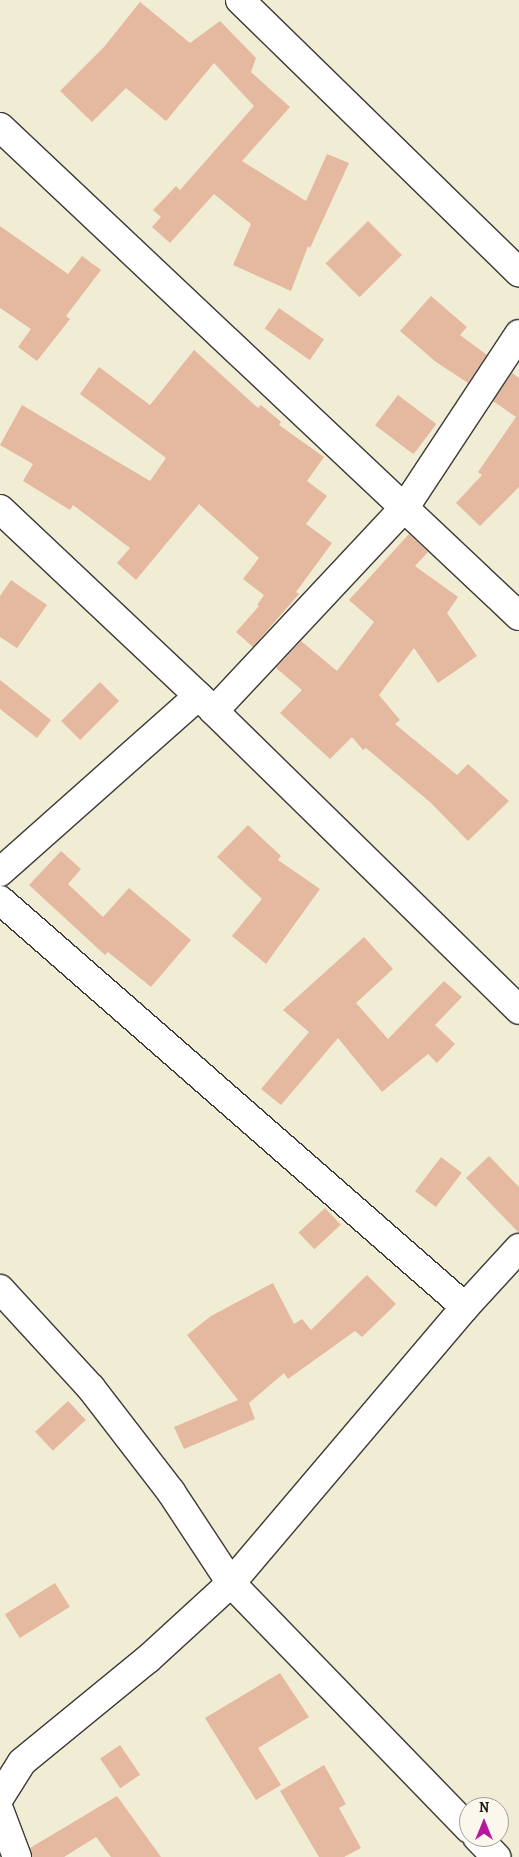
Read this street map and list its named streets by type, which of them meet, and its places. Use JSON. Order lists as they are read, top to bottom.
{
  "north": "top"
}
